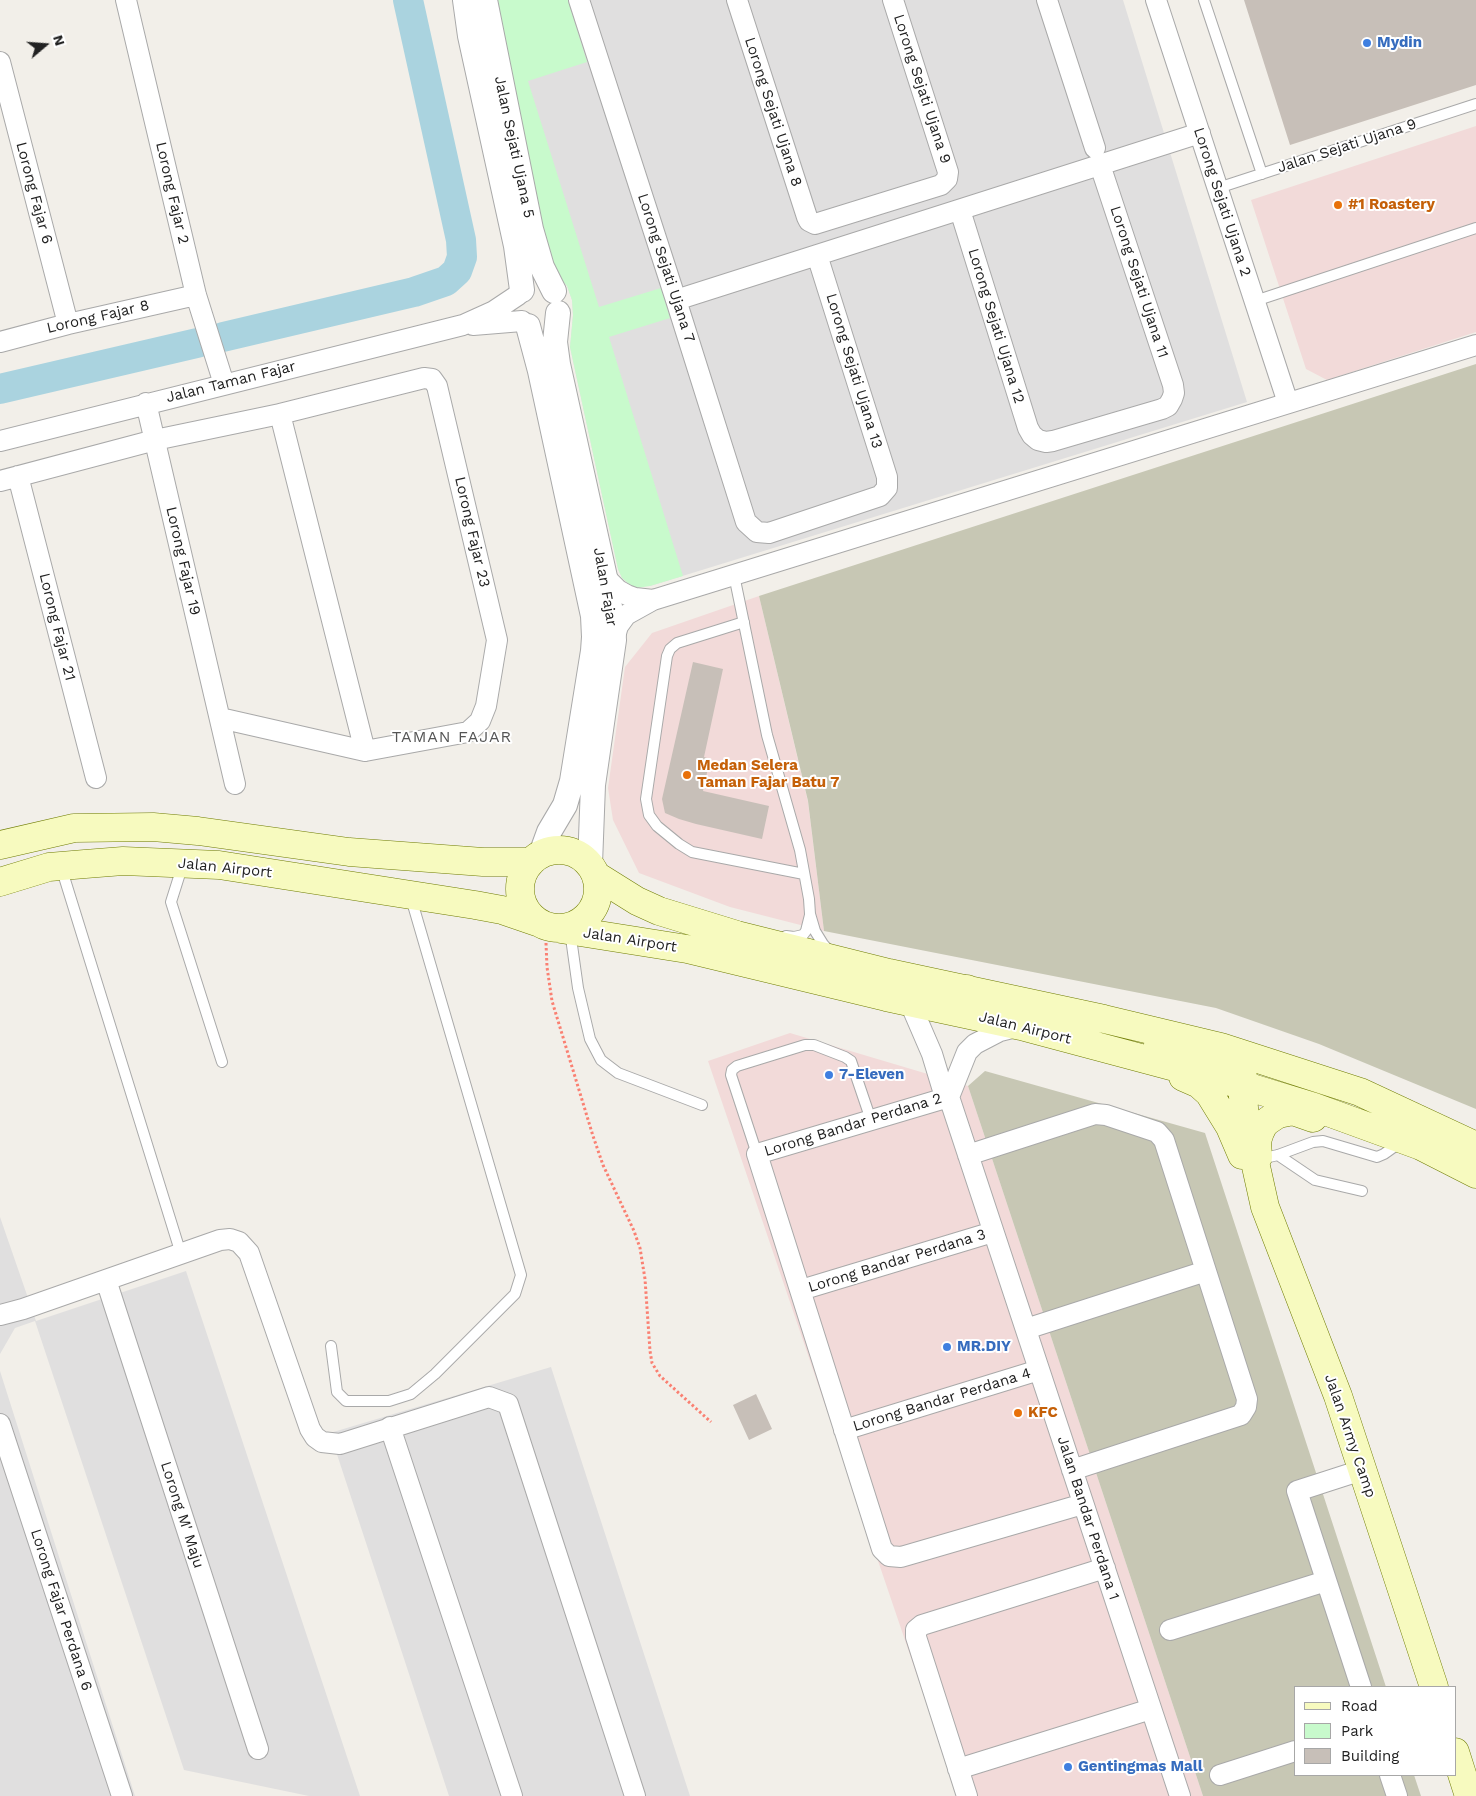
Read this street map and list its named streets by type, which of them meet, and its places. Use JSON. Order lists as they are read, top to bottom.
{
  "streets": {
    "main road": ["Jalan Airport", "Jalan Army Camp"],
    "street": [
      "Lorong Sejati Ujana 9",
      "Lorong Sejati Ujana 8",
      "Jalan Sejati Ujana 5",
      "Lorong Fajar 6",
      "Lorong Fajar 2",
      "Lorong Sejati Ujana 2",
      "Lorong Sejati Ujana 7",
      "Lorong Sejati Ujana 11",
      "Lorong Fajar 8",
      "Lorong Sejati Ujana 12",
      "Lorong Sejati Ujana 13",
      "Jalan Taman Fajar",
      "Lorong Fajar 23",
      "Lorong Fajar 19",
      "Jalan Fajar",
      "Lorong Fajar 21",
      "Lorong Bandar Perdana 2",
      "Lorong Bandar Perdana 3",
      "Lorong Bandar Perdana 4",
      "Lorong M' Maju",
      "Jalan Bandar Perdana 1",
      "Lorong Fajar Perdana 6"
    ],
    "lane": ["Jalan Sejati Ujana 9"]
  },
  "crossings": [
    ["Lorong Sejati Ujana 9", "Lorong Sejati Ujana 8"],
    ["Jalan Sejati Ujana 9", "Lorong Sejati Ujana 2"],
    ["Jalan Sejati Ujana 5", "Jalan Fajar"],
    ["Lorong Fajar 6", "Lorong Fajar 8"],
    ["Lorong Fajar 2", "Lorong Fajar 8"],
    ["Lorong Fajar 2", "Jalan Taman Fajar"],
    ["Lorong Sejati Ujana 7", "Lorong Sejati Ujana 13"],
    ["Lorong Sejati Ujana 11", "Lorong Sejati Ujana 12"],
    ["Jalan Taman Fajar", "Lorong Fajar 19"],
    ["Lorong Fajar 23", "Lorong Fajar 19"],
    ["Lorong Fajar 23", "Lorong Fajar 21"],
    ["Jalan Fajar", "Jalan Airport"],
    ["Jalan Airport", "Jalan Bandar Perdana 1"],
    ["Lorong Bandar Perdana 2", "Jalan Bandar Perdana 1"],
    ["Lorong Bandar Perdana 3", "Jalan Bandar Perdana 1"],
    ["Lorong Bandar Perdana 4", "Jalan Bandar Perdana 1"]
  ],
  "districts": ["TAMAN FAJAR"],
  "places": [
    "Mydin",
    "#1 Roastery",
    "Medan Selera Taman Fajar Batu 7",
    "7-Eleven",
    "MR.DIY",
    "KFC",
    "Gentingmas Mall"
  ],
  "legend": ["Road", "Park", "Building"],
  "north": "right"
}
